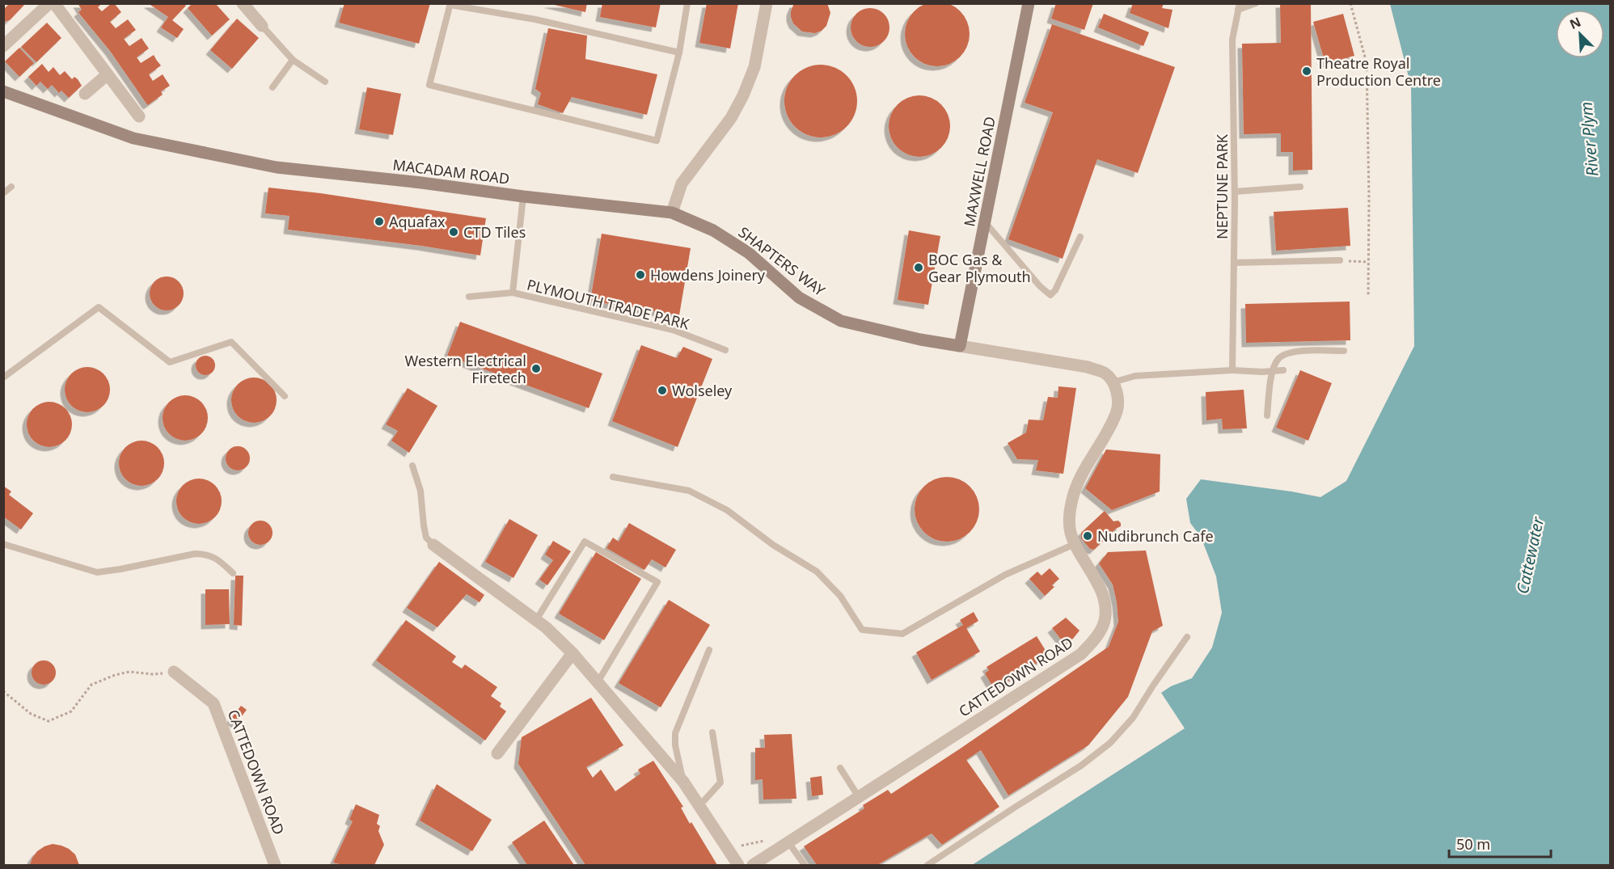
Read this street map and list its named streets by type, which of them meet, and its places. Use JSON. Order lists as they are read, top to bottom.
{
  "streets": {
    "street": [
      "MACADAM ROAD",
      "MAXWELL ROAD",
      "SHAPTERS WAY",
      "CATTEDOWN ROAD"
    ],
    "lane": ["NEPTUNE PARK", "PLYMOUTH TRADE PARK"]
  },
  "crossings": [
    ["MACADAM ROAD", "SHAPTERS WAY"],
    ["MACADAM ROAD", "PLYMOUTH TRADE PARK"],
    ["MAXWELL ROAD", "SHAPTERS WAY"]
  ],
  "water": ["River Plym", "Cattewater"],
  "places": [
    "Theatre Royal Production Centre",
    "Aquafax",
    "CTD Tiles",
    "BOC Gas & Gear Plymouth",
    "Howdens Joinery",
    "Western Electrical Firetech",
    "Wolseley",
    "Nudibrunch Cafe"
  ],
  "scale_bar": "50 m",
  "north": "top left"
}
